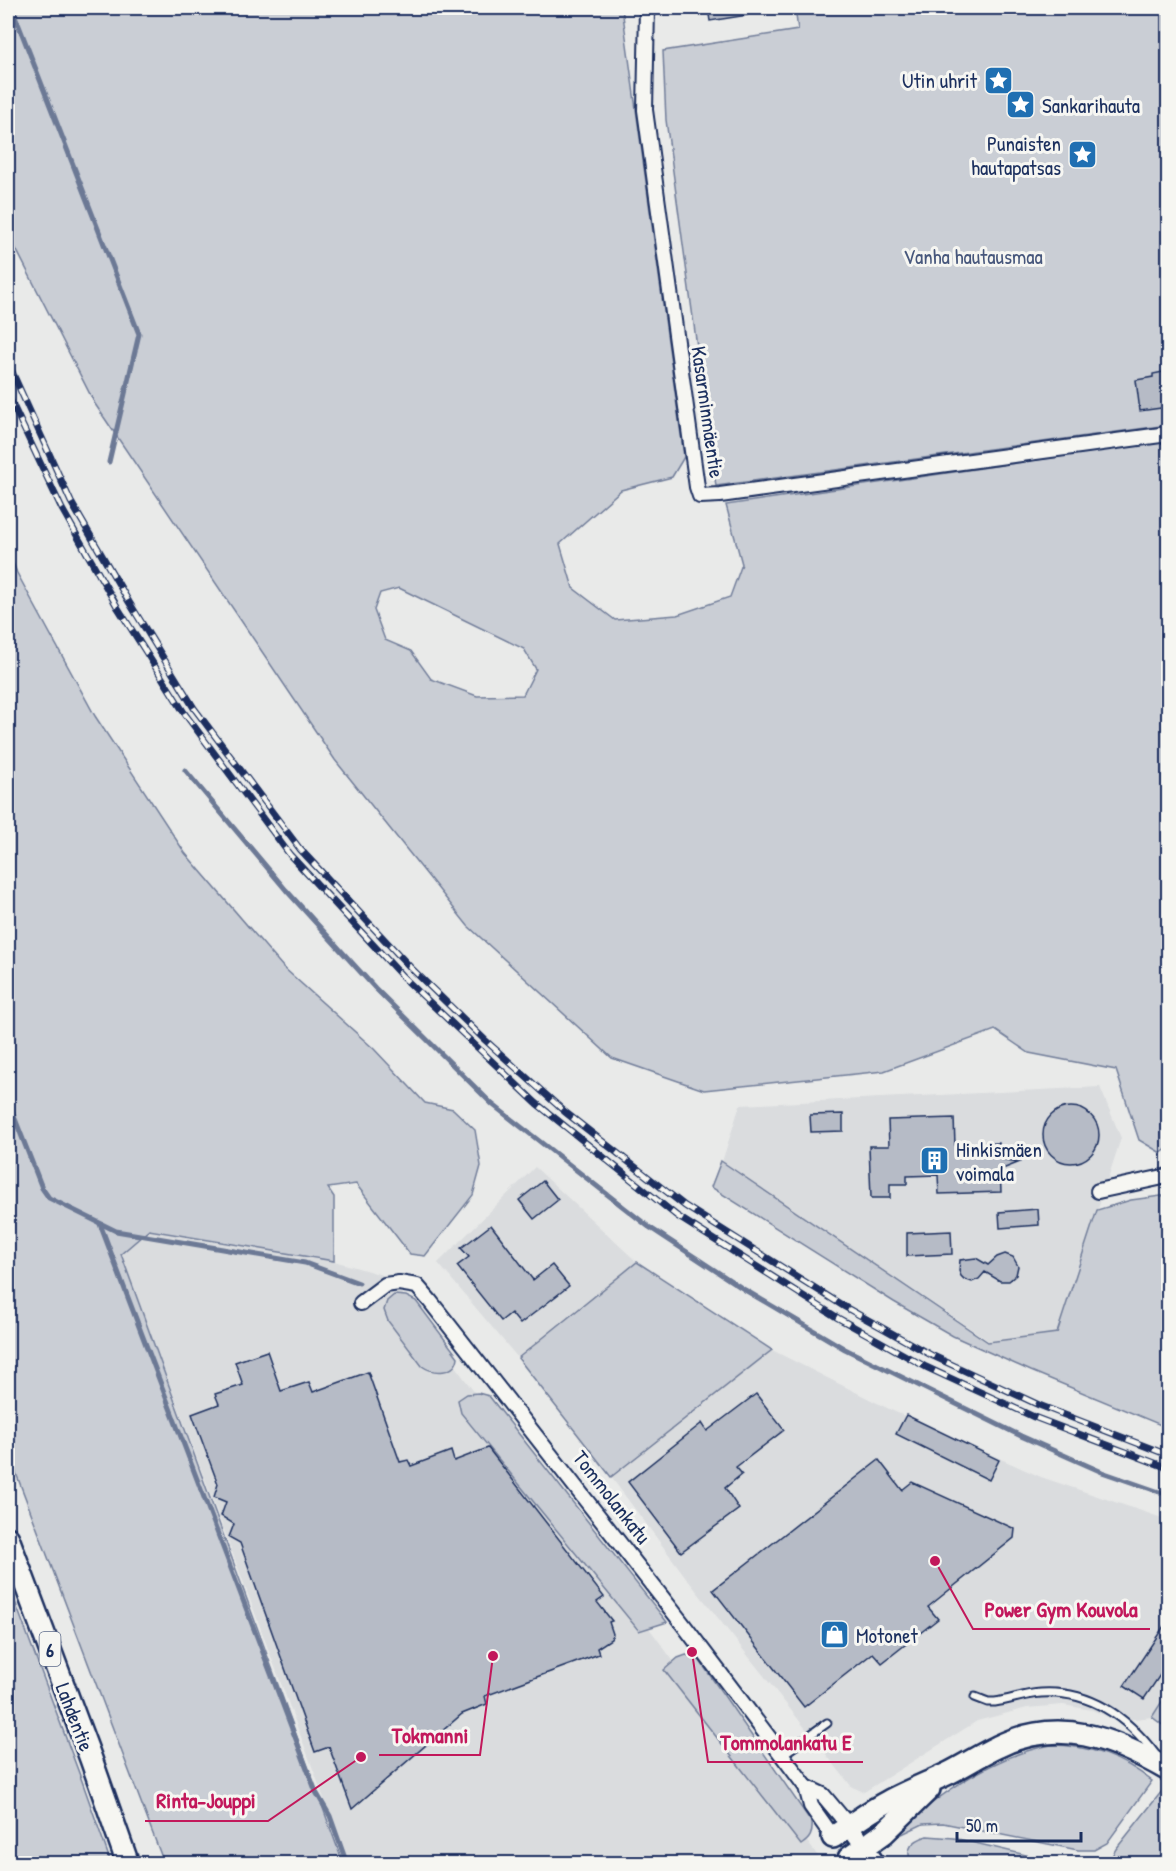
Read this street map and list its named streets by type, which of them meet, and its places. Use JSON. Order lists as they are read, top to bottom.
{
  "streets": {
    "main road": ["6", "Lahdentie"],
    "street": ["Kasarminmäentie", "Tommolankatu"]
  },
  "parks": ["Vanha hautausmaa"],
  "places": {
    "place": ["Utin uhrit", "Sankarihauta", "Punaisten hautapatsas"],
    "building": ["Hinkismäen voimala"],
    "other": [
      "Power Gym Kouvola",
      "Tommolankatu E",
      "Tokmanni",
      "Rinta-Jouppi"
    ],
    "shop": ["Motonet"]
  },
  "scale_bar": "50 m"
}
